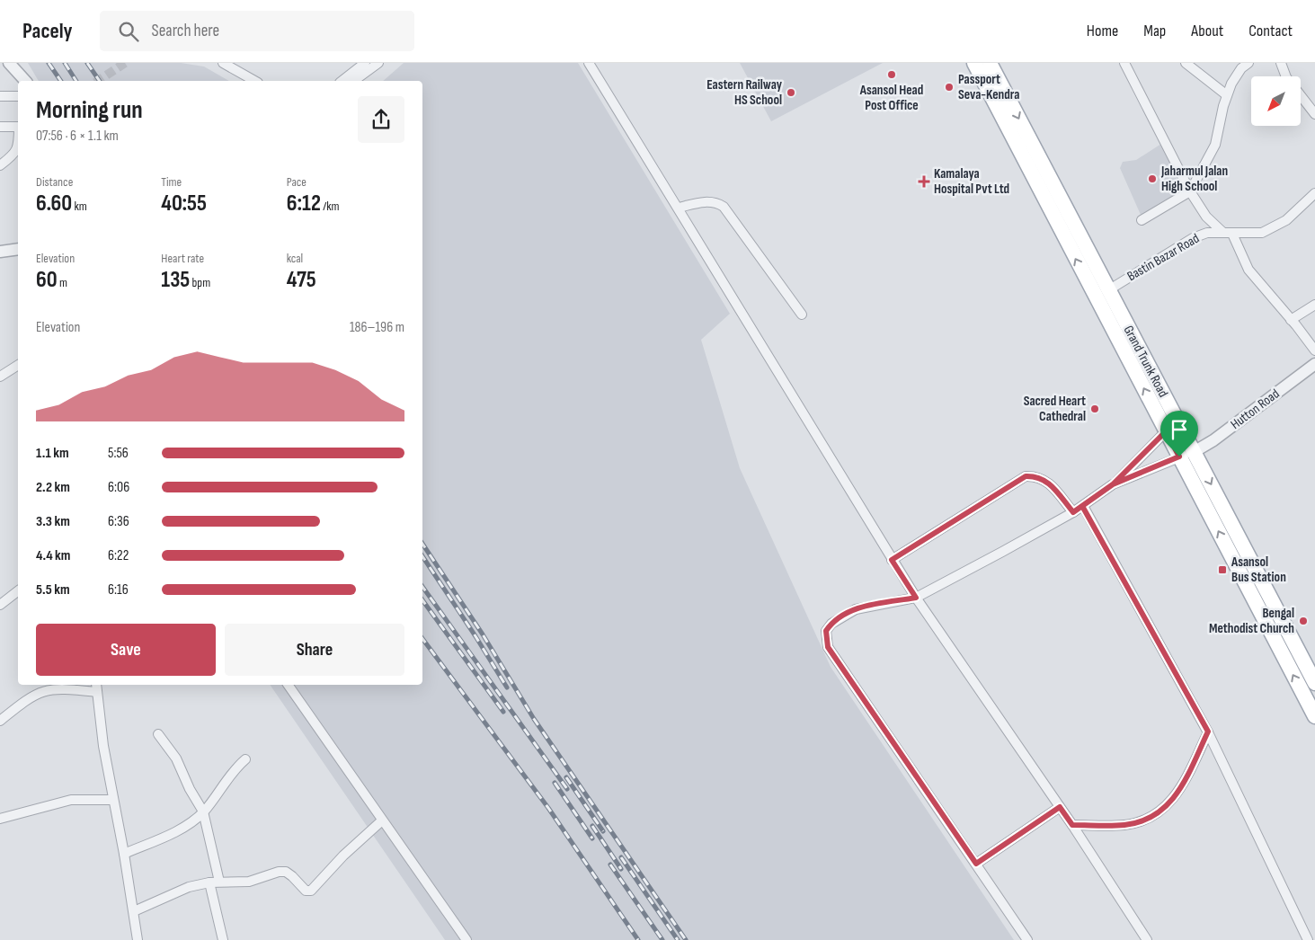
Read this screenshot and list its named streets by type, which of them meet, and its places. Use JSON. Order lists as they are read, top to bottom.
{
  "streets": {
    "main road": ["Grand Trunk Road"],
    "street": ["Bastin Bazar Road", "Hutton Road"]
  },
  "crossings": [
    ["Bastin Bazar Road", "Grand Trunk Road"],
    ["Grand Trunk Road", "Hutton Road"]
  ],
  "places": {
    "other": [
      "Asansol Head Post Office",
      "Passport Seva-Kendra",
      "Eastern Railway HS School",
      "Jaharmul Jalan High School",
      "Sacred Heart Cathedral",
      "Bengal Methodist Church"
    ],
    "health": ["Kamalaya Hospital Pvt Ltd"],
    "transit": ["Asansol Bus Station"]
  },
  "north": "bottom left",
  "page": {
    "header": "Pacely",
    "search": "Search here",
    "nav": [
      "Home",
      "Map",
      "About",
      "Contact"
    ],
    "heading": ["Morning run", "07:56 · 6 × 1.1 km"],
    "stats": [
      ["Distance", "6.60 km"],
      ["Time", "40:55"],
      ["Pace", "6:12 /km"],
      ["Elevation", "60 m"],
      ["Heart rate", "135 bpm"],
      ["kcal", "475"]
    ],
    "chart": ["Elevation", "186–196 m"],
    "list": [
      {
        "name": "1.1 km",
        "note": "5:56"
      },
      {
        "name": "2.2 km",
        "note": "6:06"
      },
      {
        "name": "3.3 km",
        "note": "6:36"
      },
      {
        "name": "4.4 km",
        "note": "6:22"
      },
      {
        "name": "5.5 km",
        "note": "6:16"
      }
    ],
    "buttons": ["Save", "Share"]
  }
}
